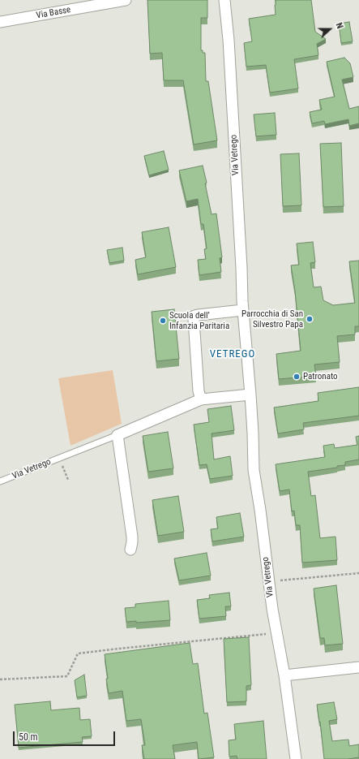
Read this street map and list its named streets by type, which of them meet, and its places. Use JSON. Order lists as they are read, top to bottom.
{
  "streets": {
    "street": ["Via Basse", "Via Vetrego"]
  },
  "districts": ["VETREGO"],
  "places": ["Parrocchia di San Silvestro Papa", "Scuola dell’ Infanzia Paritaria", "Patronato"],
  "scale_bar": "50 m",
  "north": "right"
}
